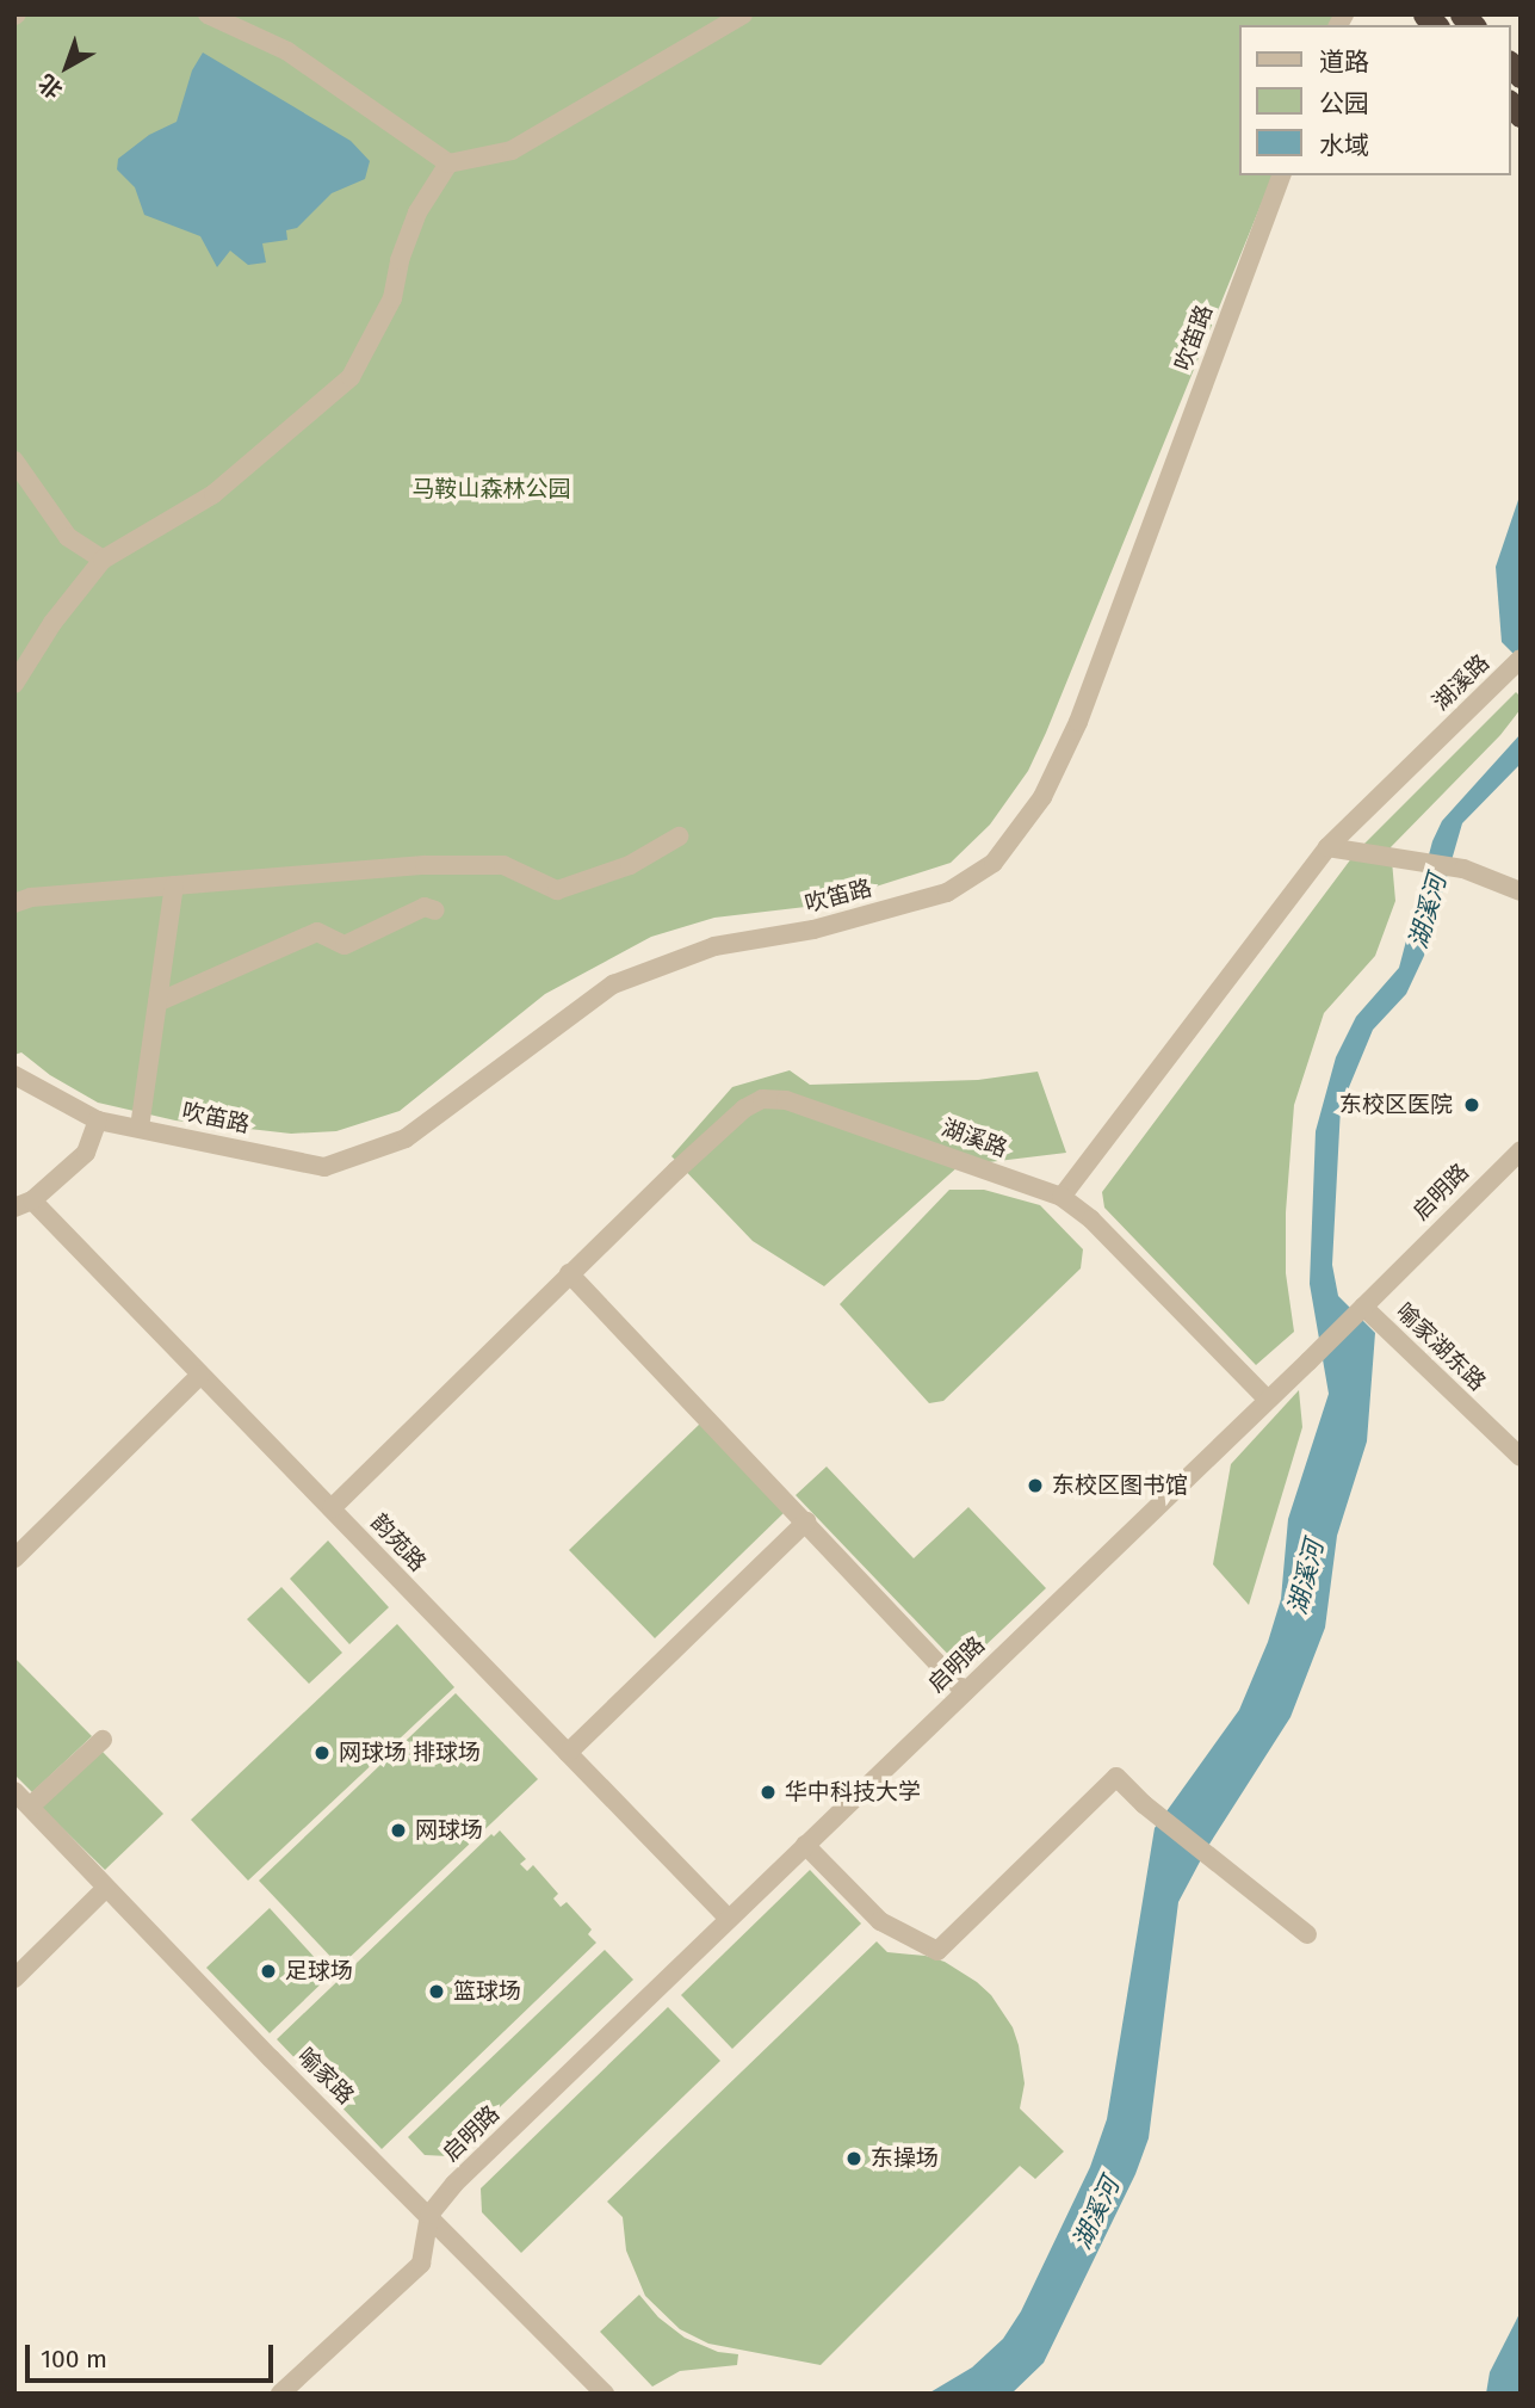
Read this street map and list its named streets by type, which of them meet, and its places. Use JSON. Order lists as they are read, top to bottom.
{
  "streets": {
    "street": [
      "吹笛路",
      "湖溪路",
      "启明路",
      "喻家湖东路",
      "韵苑路",
      "喻家路"
    ]
  },
  "crossings": [
    ["湖溪路", "韵苑路"],
    ["启明路", "喻家湖东路"],
    ["启明路", "韵苑路"],
    ["启明路", "喻家路"]
  ],
  "water": ["湖溪河"],
  "parks": ["马鞍山森林公园"],
  "places": [
    "东校区医院",
    "东校区图书馆",
    "网球场 排球场",
    "华中科技大学",
    "网球场",
    "足球场",
    "篮球场",
    "东操场"
  ],
  "legend": ["道路", "公园", "水域"],
  "scale_bar": "100 m",
  "north": "bottom left"
}
